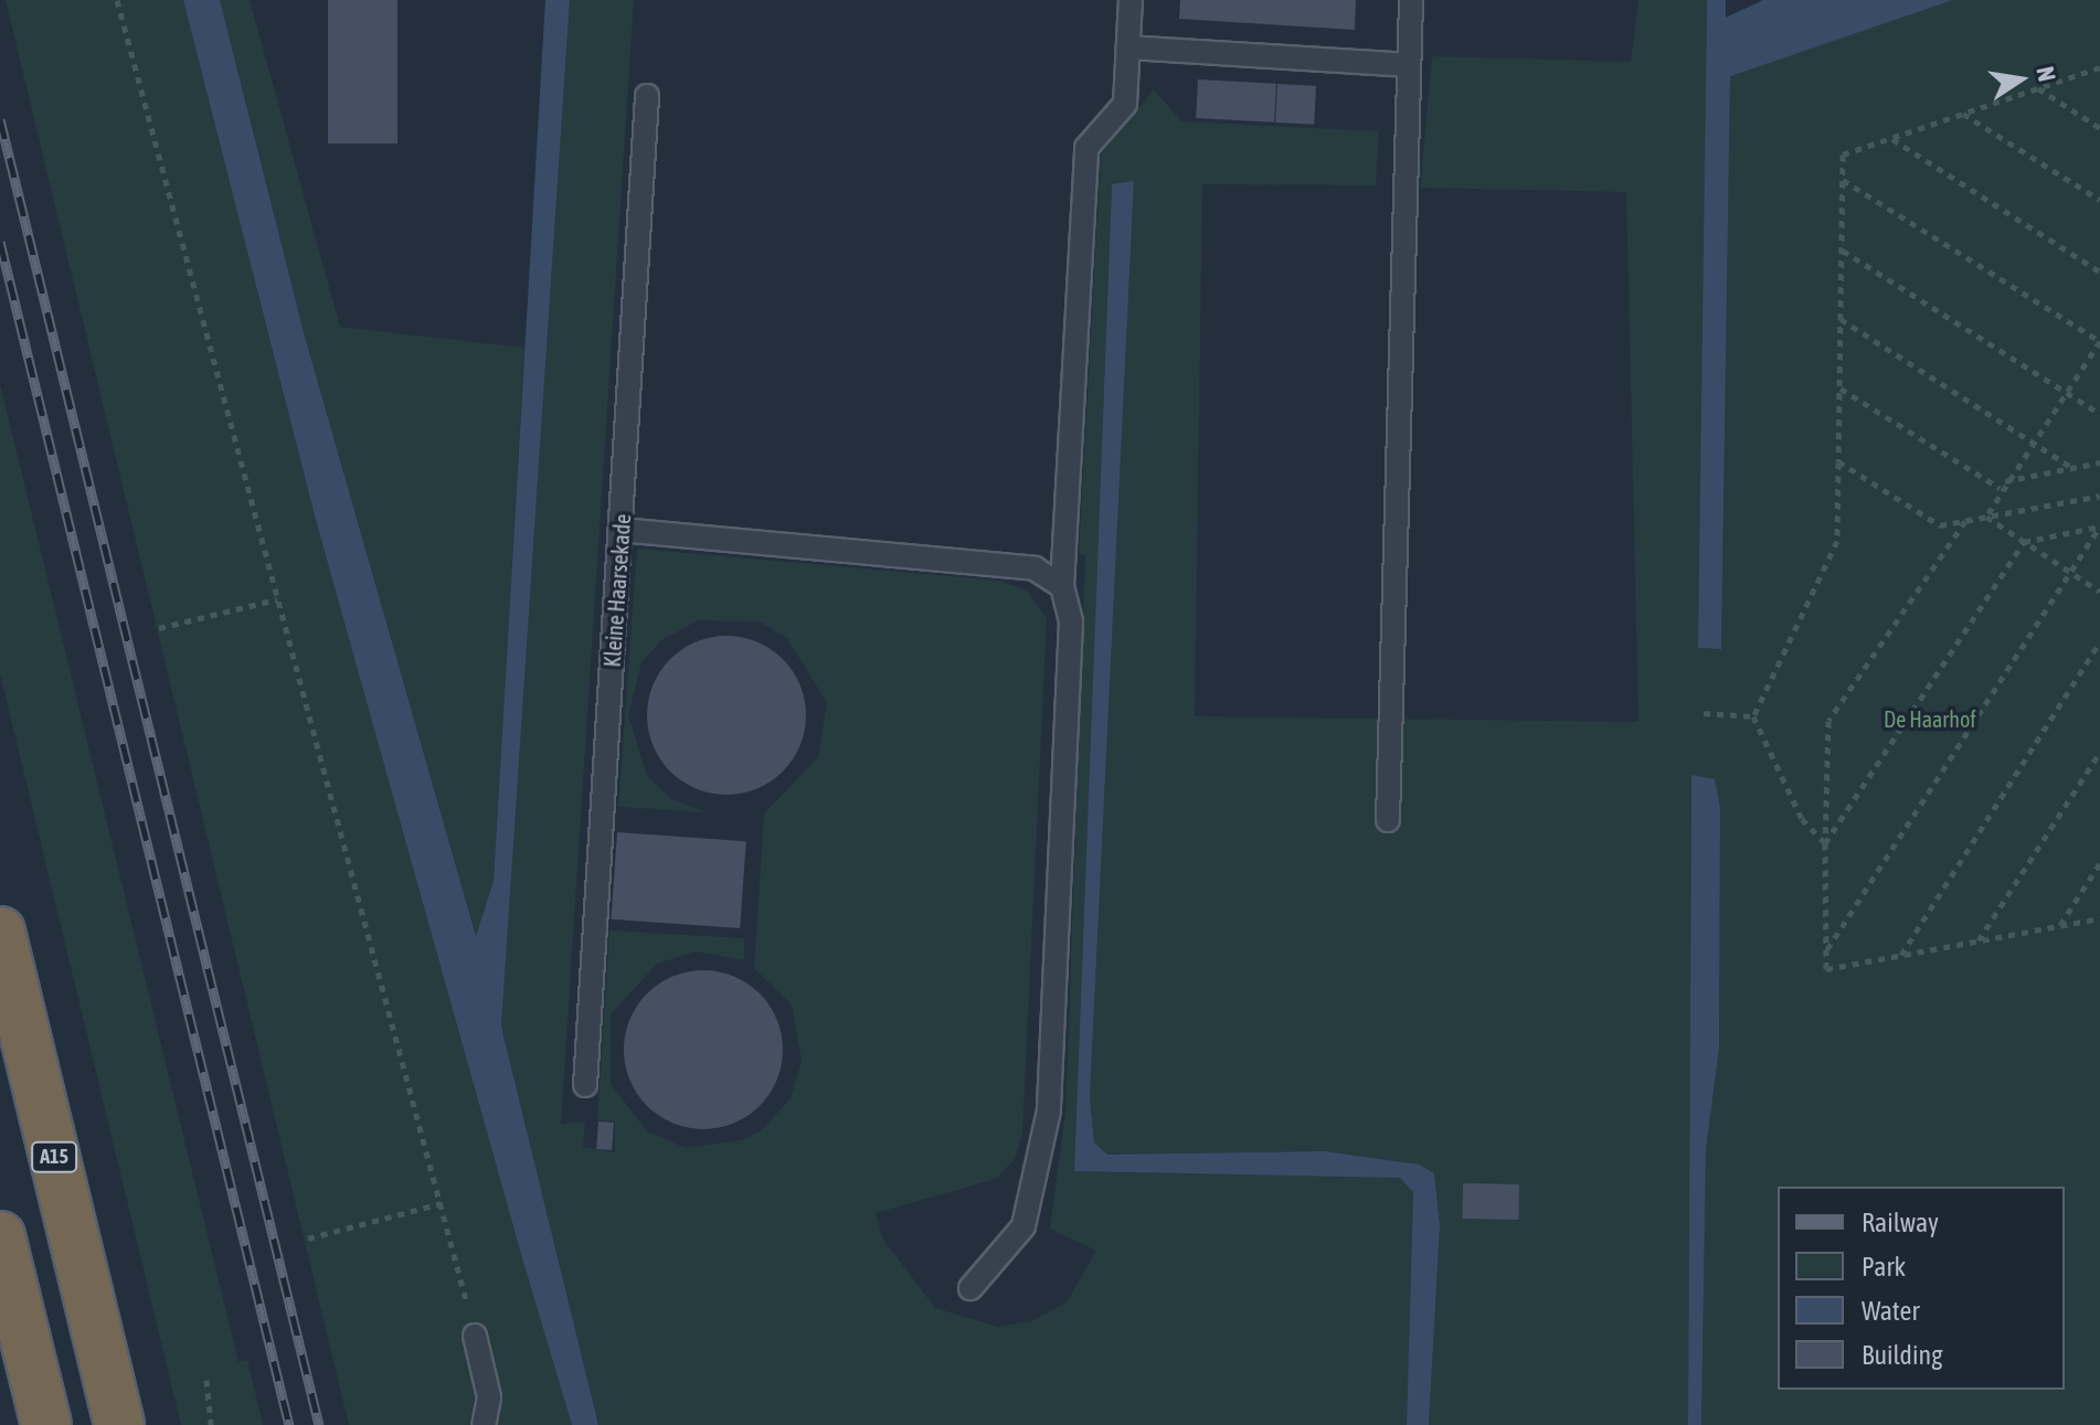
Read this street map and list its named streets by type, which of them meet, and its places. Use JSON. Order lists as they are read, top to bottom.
{
  "streets": {
    "highway": ["A15"],
    "lane": ["Kleine Haarsekade"]
  },
  "parks": ["De Haarhof"],
  "legend": [
    "Railway",
    "Park",
    "Water",
    "Building"
  ],
  "north": "right"
}
